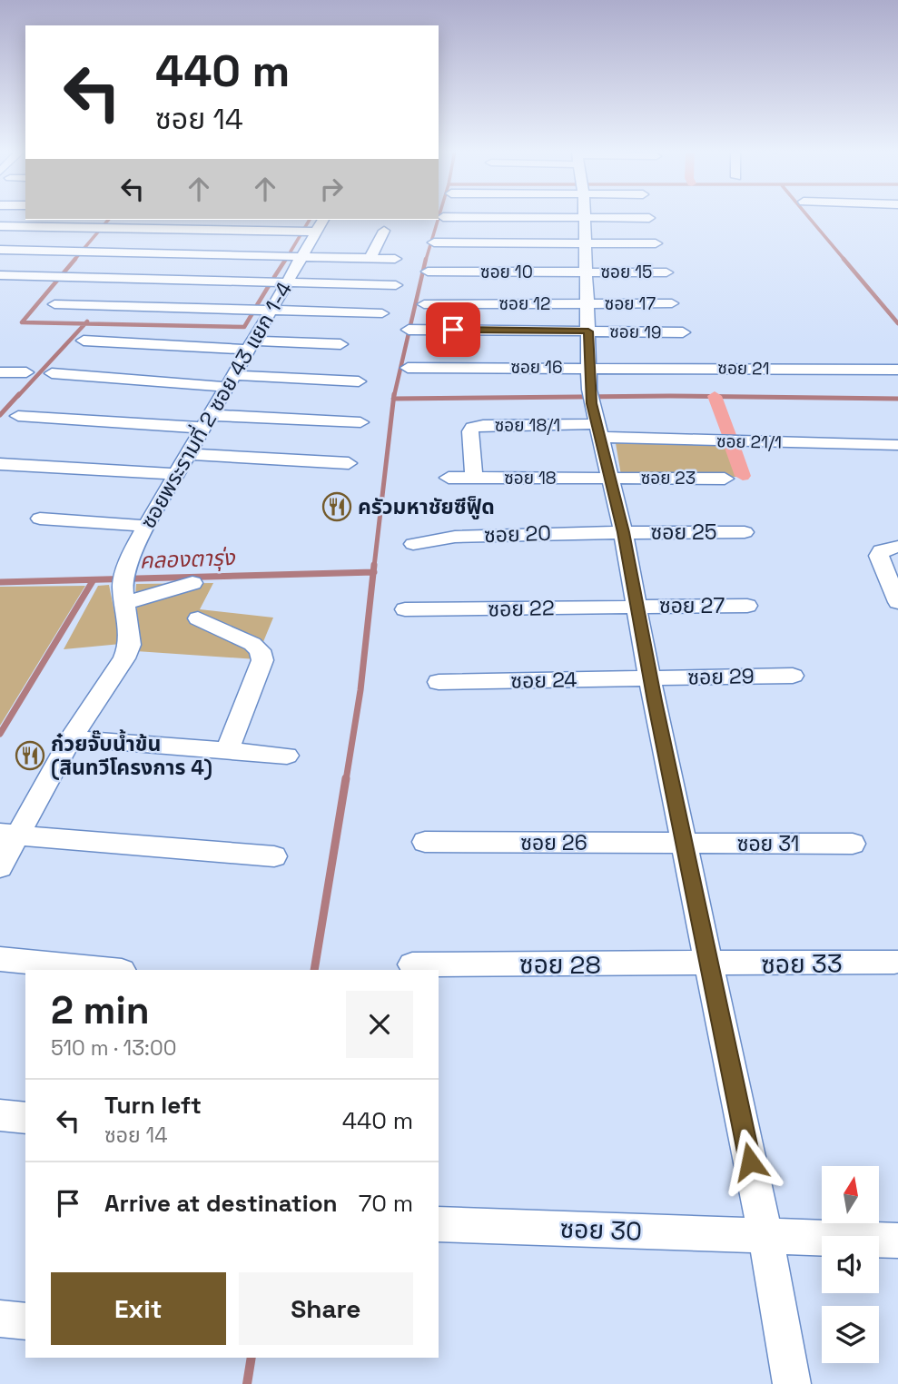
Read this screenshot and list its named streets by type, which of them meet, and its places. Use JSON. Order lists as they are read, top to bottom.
{
  "streets": {
    "street": [
      "ซอย 10",
      "ซอย 15",
      "ซอย 12",
      "ซอย 17",
      "ซอย 19",
      "ซอย 16",
      "ซอย 21",
      "ซอยพระรามที่ 2 ซอย 43 แยก 1-4",
      "ซอย 18/1",
      "ซอย 21/1",
      "ซอย 18",
      "ซอย 23",
      "ซอย 25",
      "ซอย 20",
      "ซอย 27",
      "ซอย 22",
      "ซอย 29",
      "ซอย 24",
      "ซอย 26",
      "ซอย 31",
      "ซอย 33",
      "ซอย 28",
      "ซอย 30"
    ]
  },
  "crossings": [
    ["ซอย 10", "ซอย 15"],
    ["ซอย 12", "ซอย 17"],
    ["ซอย 16", "ซอย 21"],
    ["ซอย 18/1", "ซอย 21/1"],
    ["ซอย 18/1", "ซอย 18"],
    ["ซอย 18", "ซอย 23"],
    ["ซอย 25", "ซอย 20"],
    ["ซอย 27", "ซอย 22"],
    ["ซอย 29", "ซอย 24"],
    ["ซอย 26", "ซอย 31"],
    ["ซอย 33", "ซอย 28"]
  ],
  "water": ["คลองตารุ่ง"],
  "places": {
    "restaurant": ["ครัวมหาชัยซีฟู็ด", "ก๋วยจั๊บน้ำข้น (สินทวีโครงการ 4)"]
  },
  "north": "top",
  "page": {
    "turn": ["440 m", "ซอย 14"],
    "heading": ["2 min", "510 m · 13:00"],
    "list": [
      {
        "name": "Turn left",
        "note": "ซอย 14",
        "value": "440 m"
      },
      {
        "name": "Arrive at destination",
        "value": "70 m"
      }
    ],
    "buttons": ["Exit", "Share"]
  }
}
